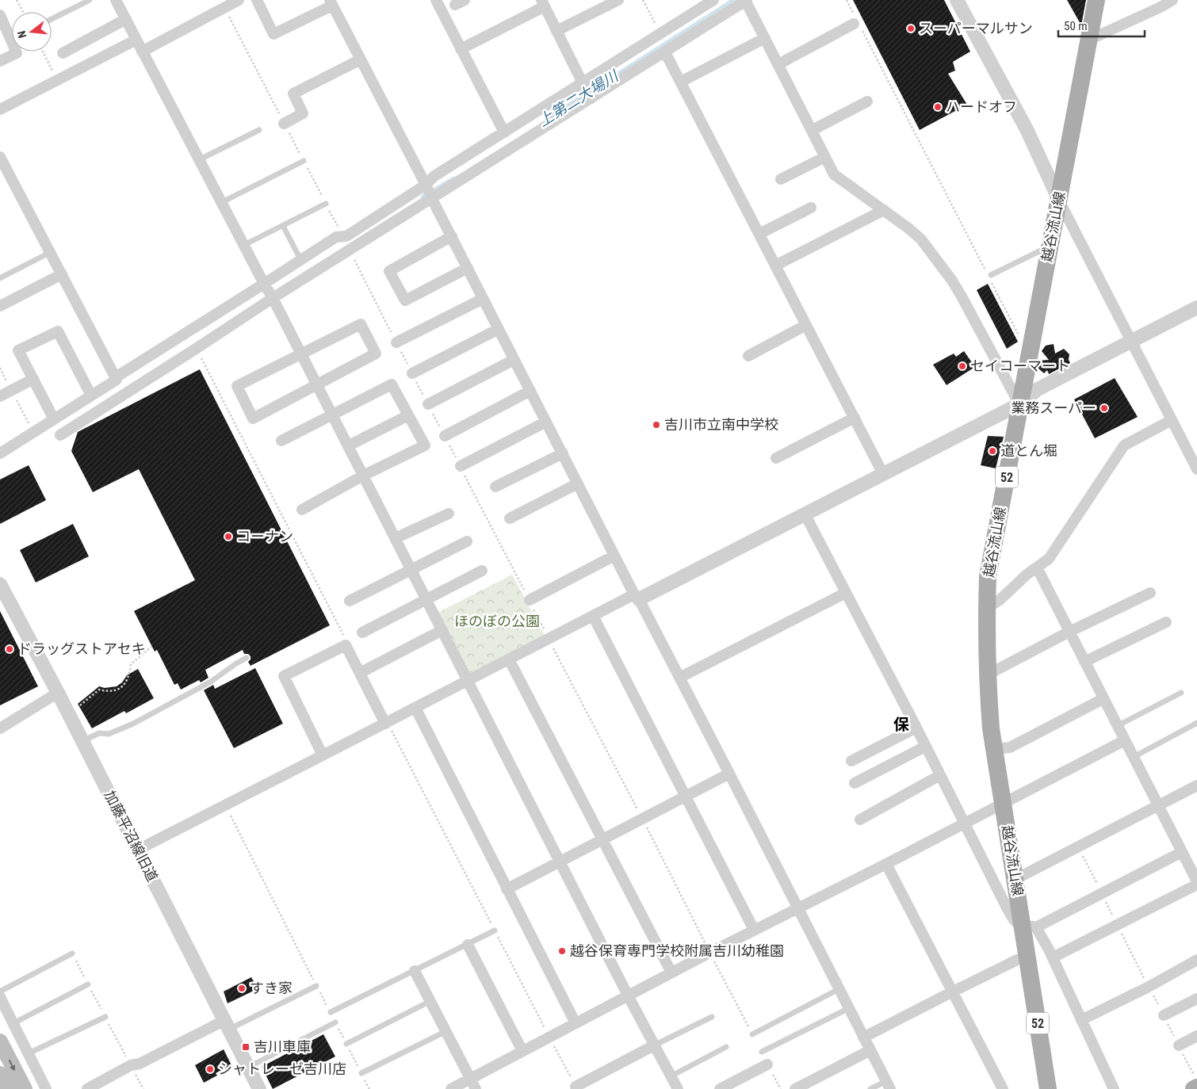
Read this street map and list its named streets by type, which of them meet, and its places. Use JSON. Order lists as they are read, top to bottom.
{
  "streets": {
    "main road": ["越谷流山線", "52"],
    "street": ["加藤平沼線旧道"]
  },
  "districts": ["保"],
  "water": ["上第二大場川"],
  "parks": ["ほのぼの公園"],
  "places": {
    "other": [
      "スーパーマルサン",
      "ハードオフ",
      "セイコーマート",
      "業務スーパー",
      "吉川市立南中学校",
      "道とん堀",
      "コーナン",
      "ドラッグストアセキ",
      "越谷保育専門学校附属吉川幼稚園",
      "すき家",
      "シャトレーゼ吉川店"
    ],
    "transit": ["吉川車庫"]
  },
  "scale_bar": "50 m",
  "north": "left"
}
